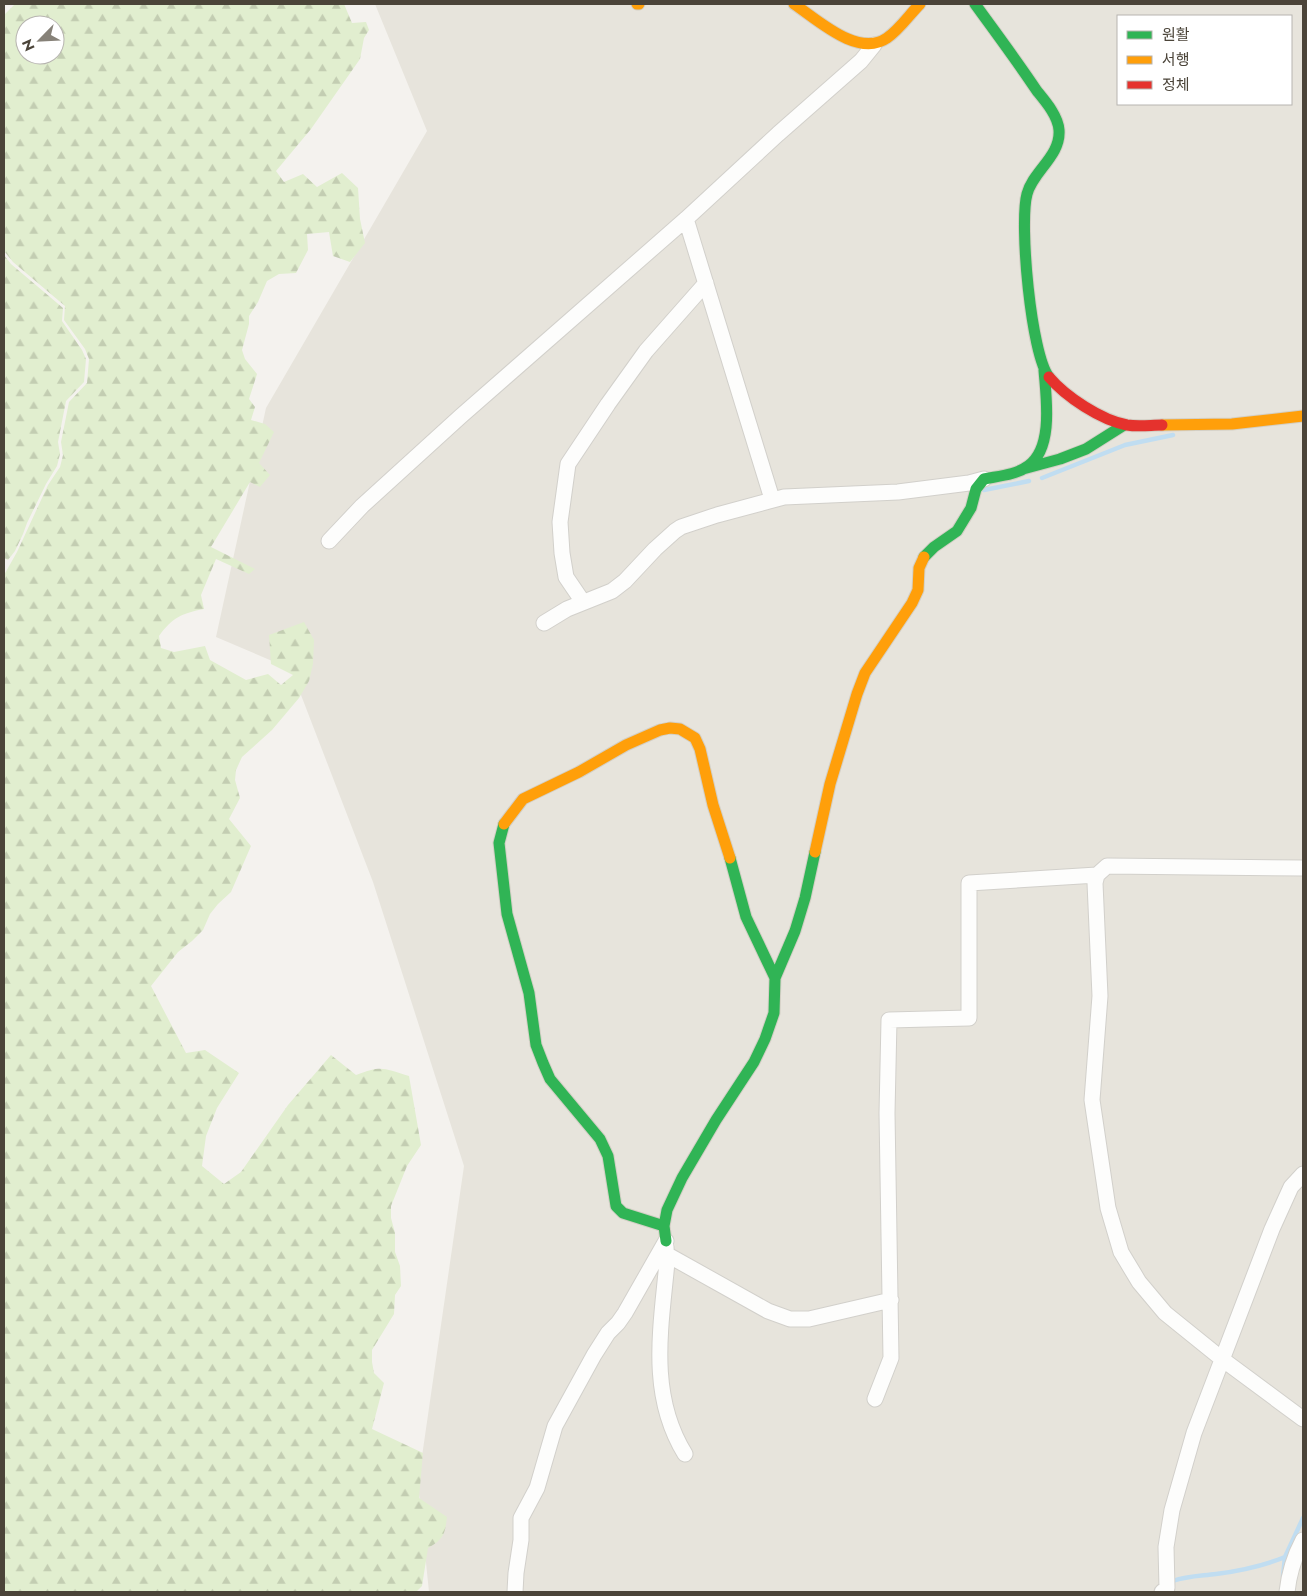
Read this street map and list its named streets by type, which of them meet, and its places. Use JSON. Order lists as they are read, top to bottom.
{
  "legend": ["원활", "서행", "정체"],
  "north": "bottom left"
}
